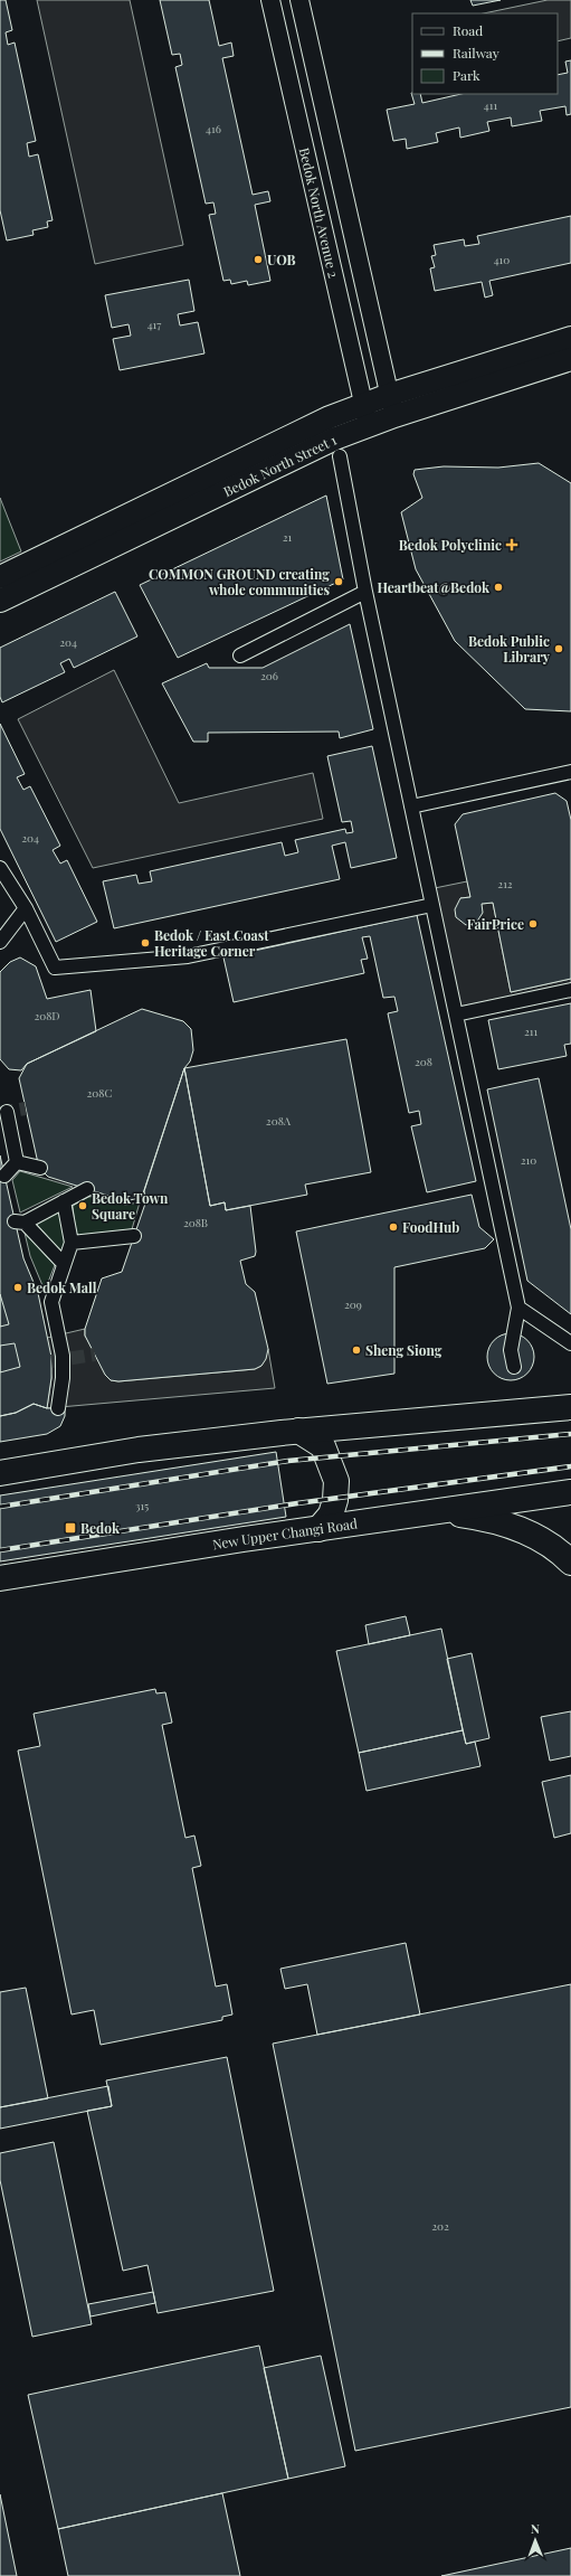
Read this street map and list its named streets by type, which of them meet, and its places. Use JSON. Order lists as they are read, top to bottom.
{
  "streets": {
    "main road": ["New Upper Changi Road"],
    "street": ["Bedok North Avenue 2", "Bedok North Street 1"]
  },
  "crossings": [
    ["Bedok North Avenue 2", "Bedok North Street 1"]
  ],
  "places": {
    "other": [
      "UOB",
      "COMMON GROUND creating whole communities",
      "Heartbeat@Bedok",
      "Bedok Public Library",
      "FairPrice",
      "Bedok / East Coast Heritage Corner",
      "Bedok Town Square",
      "FoodHub",
      "Bedok Mall",
      "Sheng Siong"
    ],
    "health": ["Bedok Polyclinic"],
    "transit": ["Bedok"]
  },
  "house_numbers": [
    "411",
    "416",
    "410",
    "417",
    "21",
    "204",
    "206",
    "204",
    "212",
    "208D",
    "211",
    "208",
    "208C",
    "208A",
    "210",
    "208B",
    "209",
    "315",
    "202"
  ],
  "legend": ["Road", "Railway", "Park"],
  "north": "top"
}
